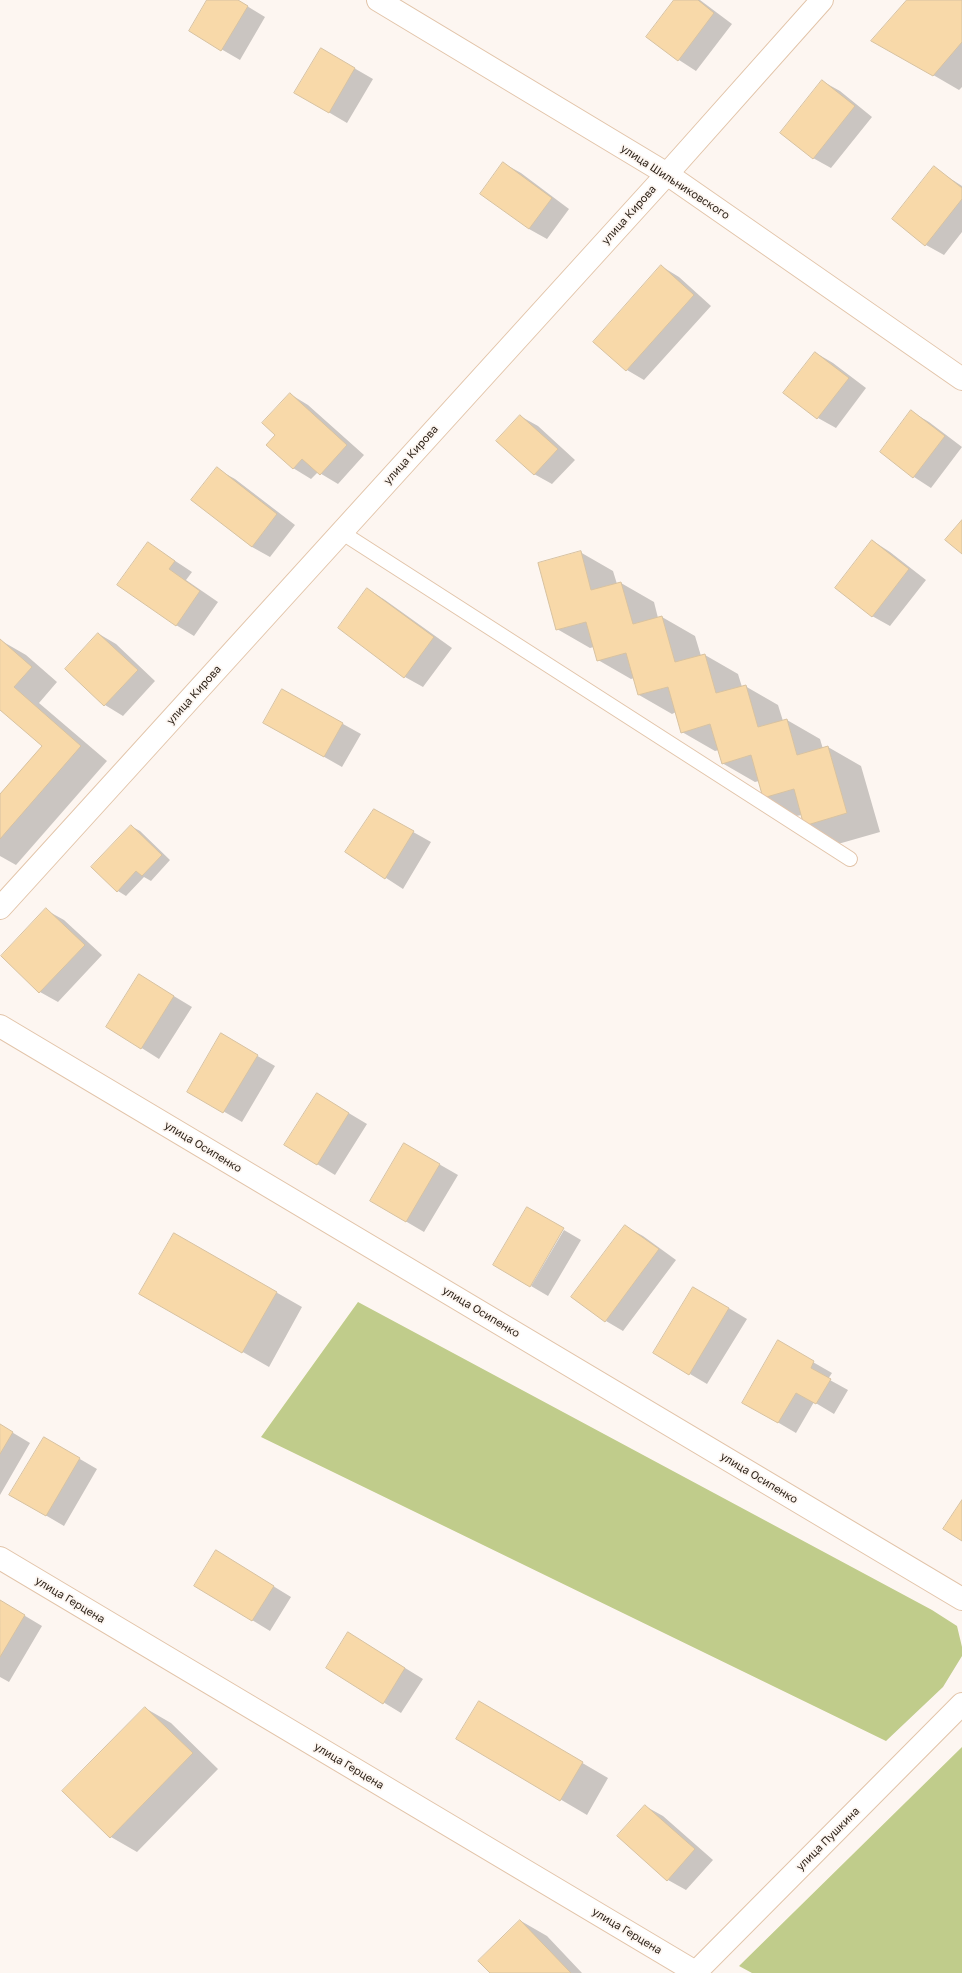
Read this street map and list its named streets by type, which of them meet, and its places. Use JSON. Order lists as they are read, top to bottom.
{
  "streets": {
    "street": [
      "улица Шильниковского",
      "улица Кирова",
      "улица Осипенко",
      "улица Герцена",
      "улица Пушкина"
    ]
  },
  "crossings": [
    ["улица Шильниковского", "улица Кирова"],
    ["улица Герцена", "улица Пушкина"]
  ]
}
